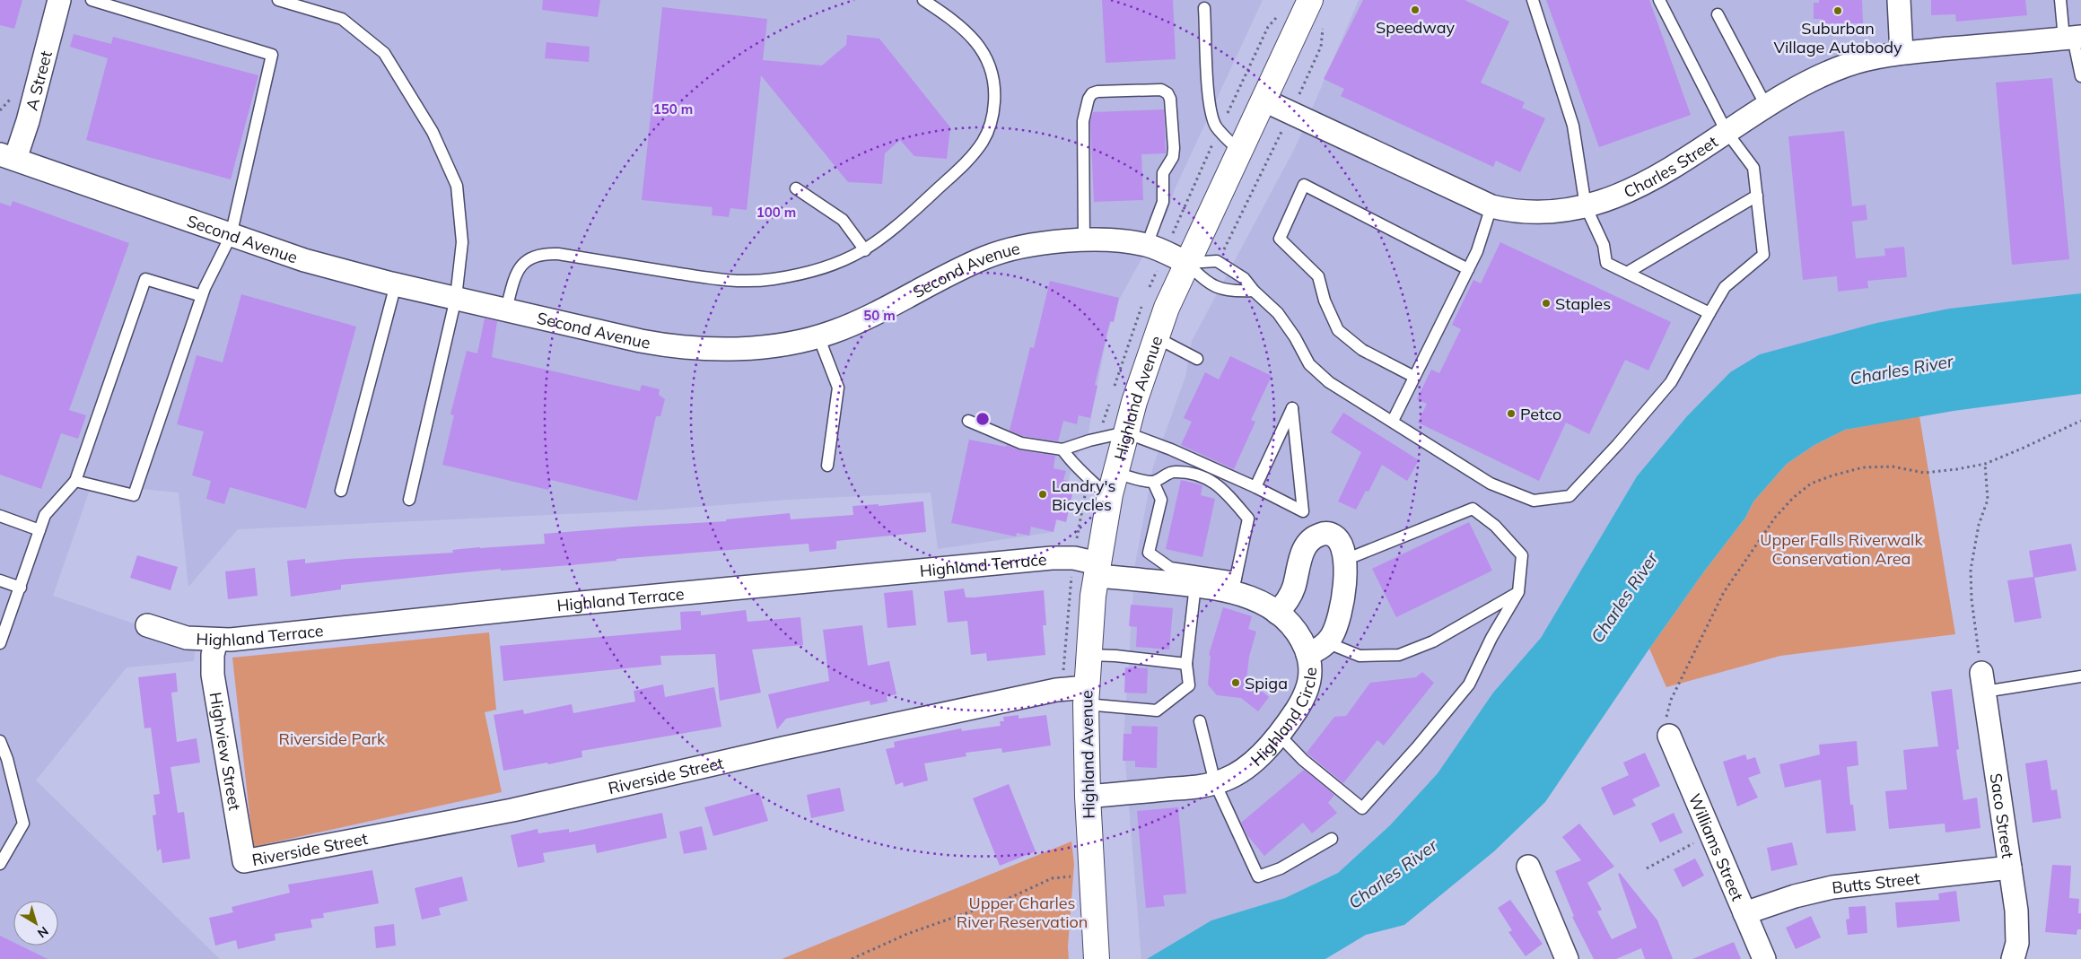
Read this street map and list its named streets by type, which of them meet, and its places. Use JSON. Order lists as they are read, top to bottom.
{
  "streets": {
    "main road": ["Highland Avenue"],
    "street": [
      "A Street",
      "Charles Street",
      "Second Avenue",
      "Highland Terrace",
      "Highland Circle",
      "Highview Street",
      "Riverside Street",
      "Saco Street",
      "Williams Street",
      "Butts Street"
    ]
  },
  "crossings": [
    ["A Street", "Second Avenue"],
    ["Charles Street", "Highland Avenue"],
    ["Second Avenue", "Highland Avenue"],
    ["Highland Avenue", "Highland Terrace"],
    ["Highland Avenue", "Highland Circle"],
    ["Highland Avenue", "Riverside Street"],
    ["Highland Terrace", "Highland Circle"],
    ["Highland Terrace", "Highview Street"],
    ["Highview Street", "Riverside Street"],
    ["Saco Street", "Butts Street"],
    ["Williams Street", "Butts Street"]
  ],
  "water": ["Charles River"],
  "parks": ["Upper Falls Riverwalk Conservation Area", "Riverside Park", "Upper Charles River Reservation"],
  "places": [
    "Speedway",
    "Suburban Village Autobody",
    "Staples",
    "Petco",
    "Landry's Bicycles",
    "Spiga"
  ],
  "north": "bottom right",
  "rings": ["150 m", "100 m", "50 m"]
}
